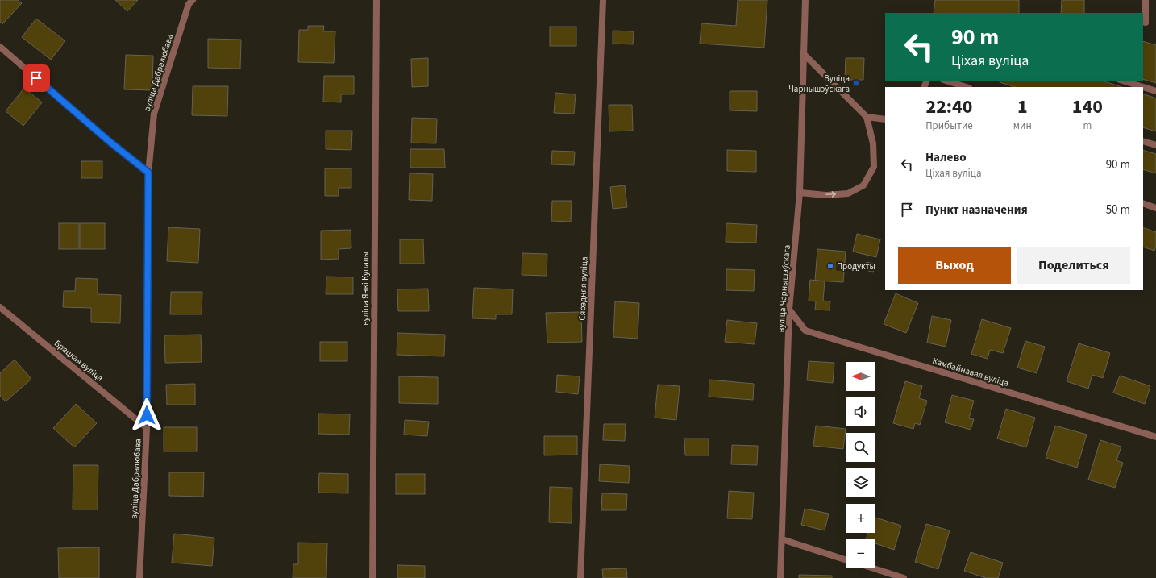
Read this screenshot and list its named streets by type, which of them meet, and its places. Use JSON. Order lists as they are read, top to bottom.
{
  "streets": {
    "street": [
      "вуліца Дабралюбава",
      "вуліца Янкі Купалы",
      "Сярэдняя вуліца",
      "вуліца Чарнышэўскага",
      "Брацкая вуліца",
      "Камбайнавая вуліца"
    ]
  },
  "crossings": [
    ["вуліца Дабралюбава", "Брацкая вуліца"],
    ["вуліца Чарнышэўскага", "Камбайнавая вуліца"]
  ],
  "places": {
    "transit": ["Вуліца Чарнышэўскага"],
    "other": ["Продукты"]
  },
  "north": "left",
  "page": {
    "turn": ["90 m", "Ціхая вуліца"],
    "eta": [
      "22:40",
      "Прибытие",
      "1",
      "мин",
      "140",
      "m"
    ],
    "list": [
      {
        "name": "Налево",
        "note": "Ціхая вуліца",
        "value": "90 m"
      },
      {
        "name": "Пункт назначения",
        "value": "50 m"
      }
    ],
    "buttons": ["Выход", "Поделиться"],
    "map_buttons": ["+", "−"]
  }
}
